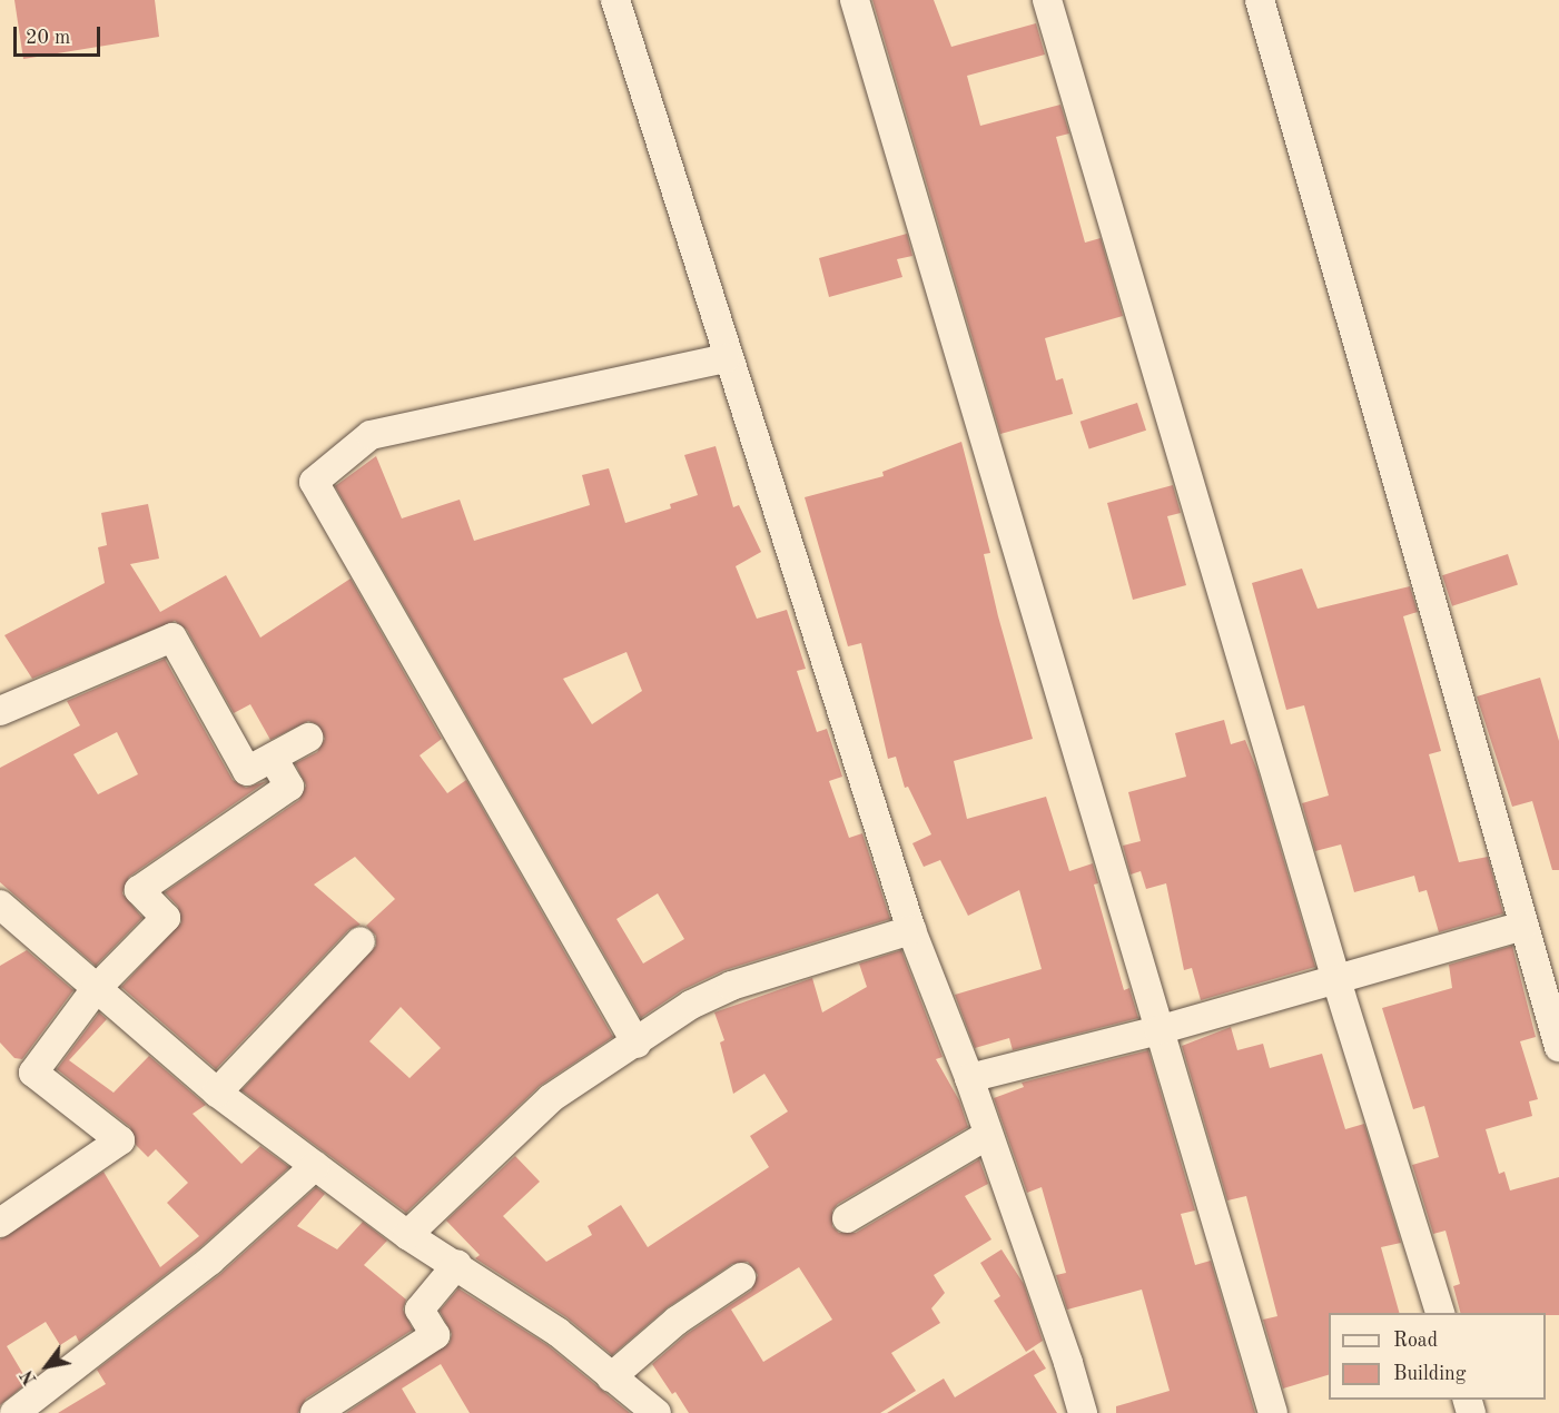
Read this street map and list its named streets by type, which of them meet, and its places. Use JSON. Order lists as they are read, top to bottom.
{
  "legend": ["Road", "Building"],
  "scale_bar": "20 m",
  "north": "bottom left"
}
